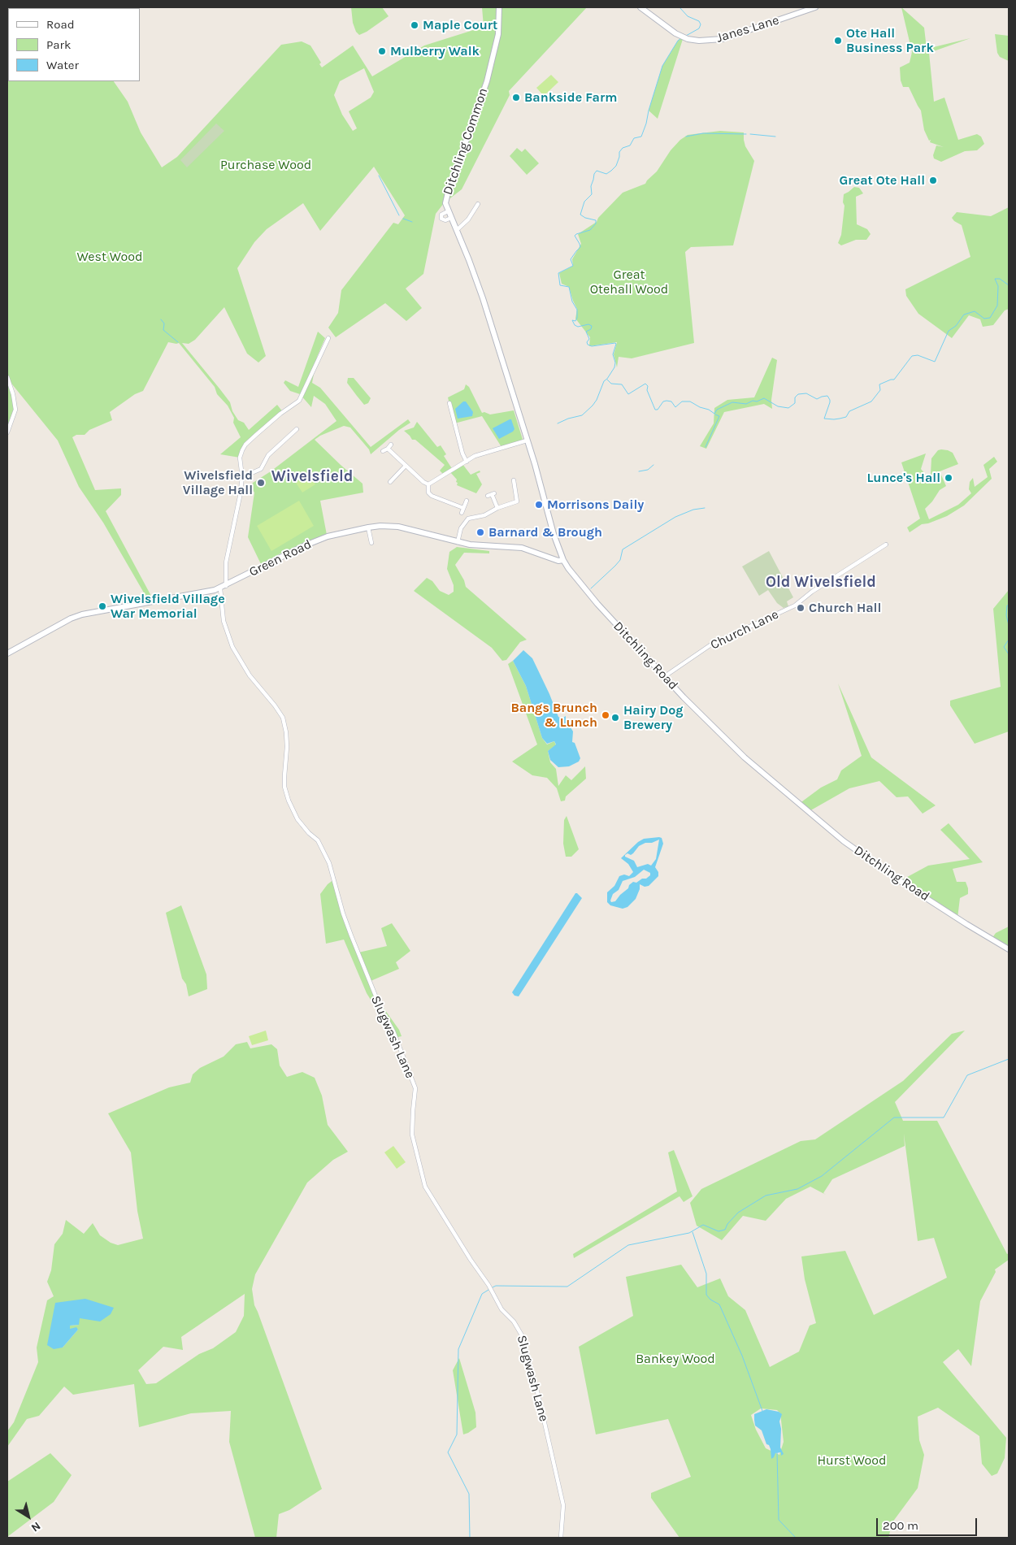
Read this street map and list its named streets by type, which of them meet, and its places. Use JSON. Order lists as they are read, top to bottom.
{
  "streets": {
    "main road": [
      "Janes Lane",
      "Ditchling Common",
      "Green Road",
      "Ditchling Road"
    ],
    "street": ["Church Lane", "Slugwash Lane"]
  },
  "crossings": [
    ["Ditchling Common", "Ditchling Road"],
    ["Green Road", "Ditchling Road"],
    ["Green Road", "Slugwash Lane"],
    ["Church Lane", "Ditchling Road"]
  ],
  "districts": ["Wivelsfield", "Old Wivelsfield"],
  "parks": [
    "Purchase Wood",
    "West Wood",
    "Great Otehall Wood",
    "Bankey Wood",
    "Hurst Wood"
  ],
  "places": [
    "Maple Court",
    "Ote Hall Business Park",
    "Mulberry Walk",
    "Bankside Farm",
    "Great Ote Hall",
    "Lunce's Hall",
    "Wivelsfield Village Hall",
    "Morrisons Daily",
    "Barnard & Brough",
    "Wivelsfield Village War Memorial",
    "Church Hall",
    "Bangs Brunch & Lunch",
    "Hairy Dog Brewery"
  ],
  "legend": ["Road", "Park", "Water"],
  "scale_bar": "200 m",
  "north": "bottom right"
}
